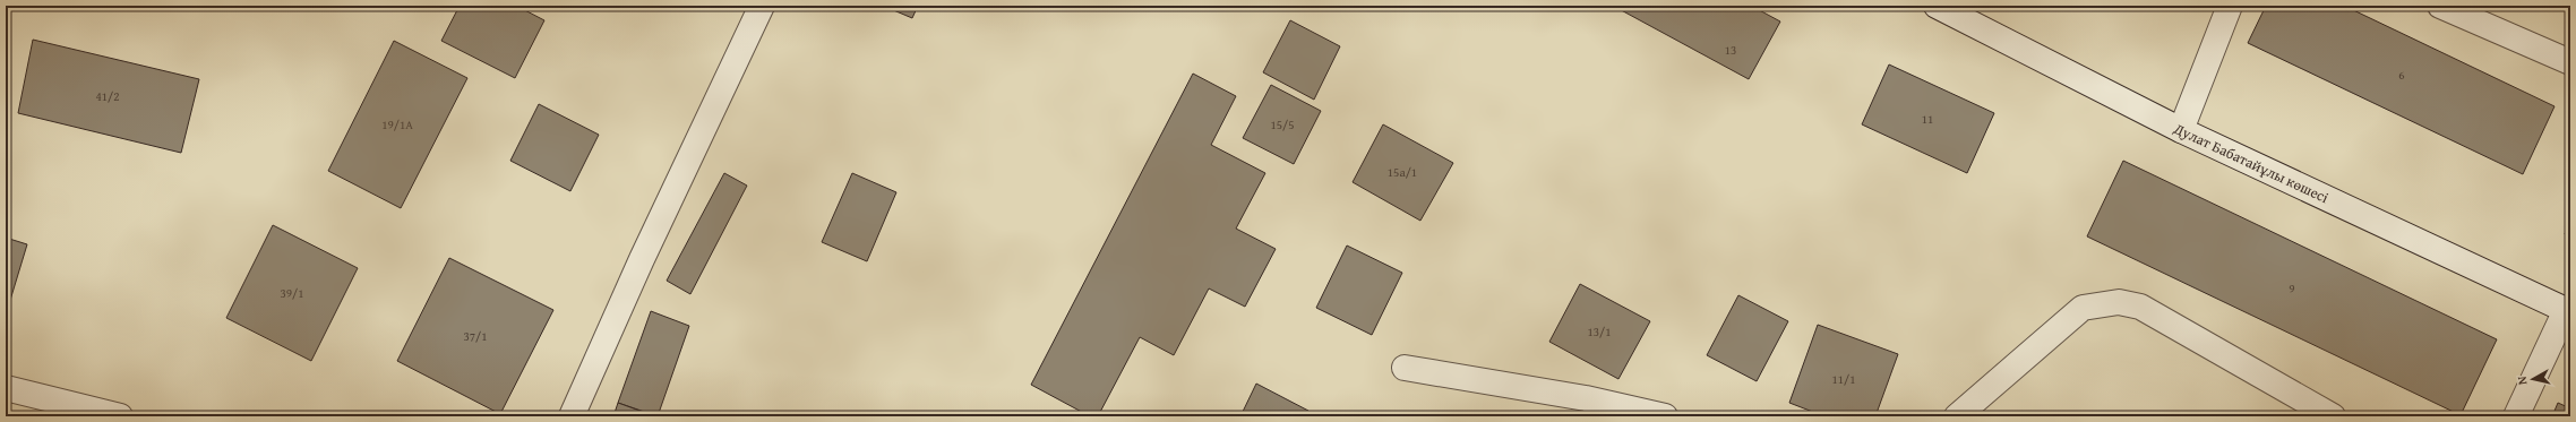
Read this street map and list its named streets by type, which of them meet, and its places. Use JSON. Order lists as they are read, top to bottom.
{
  "streets": {
    "street": ["Дулат Бабатайұлы көшесі"]
  },
  "house_numbers": [
    "13",
    "6",
    "41/2",
    "11",
    "19/1А",
    "15/5",
    "15а/1",
    "9",
    "39/1",
    "13/1",
    "37/1",
    "11/1"
  ],
  "north": "left"
}
